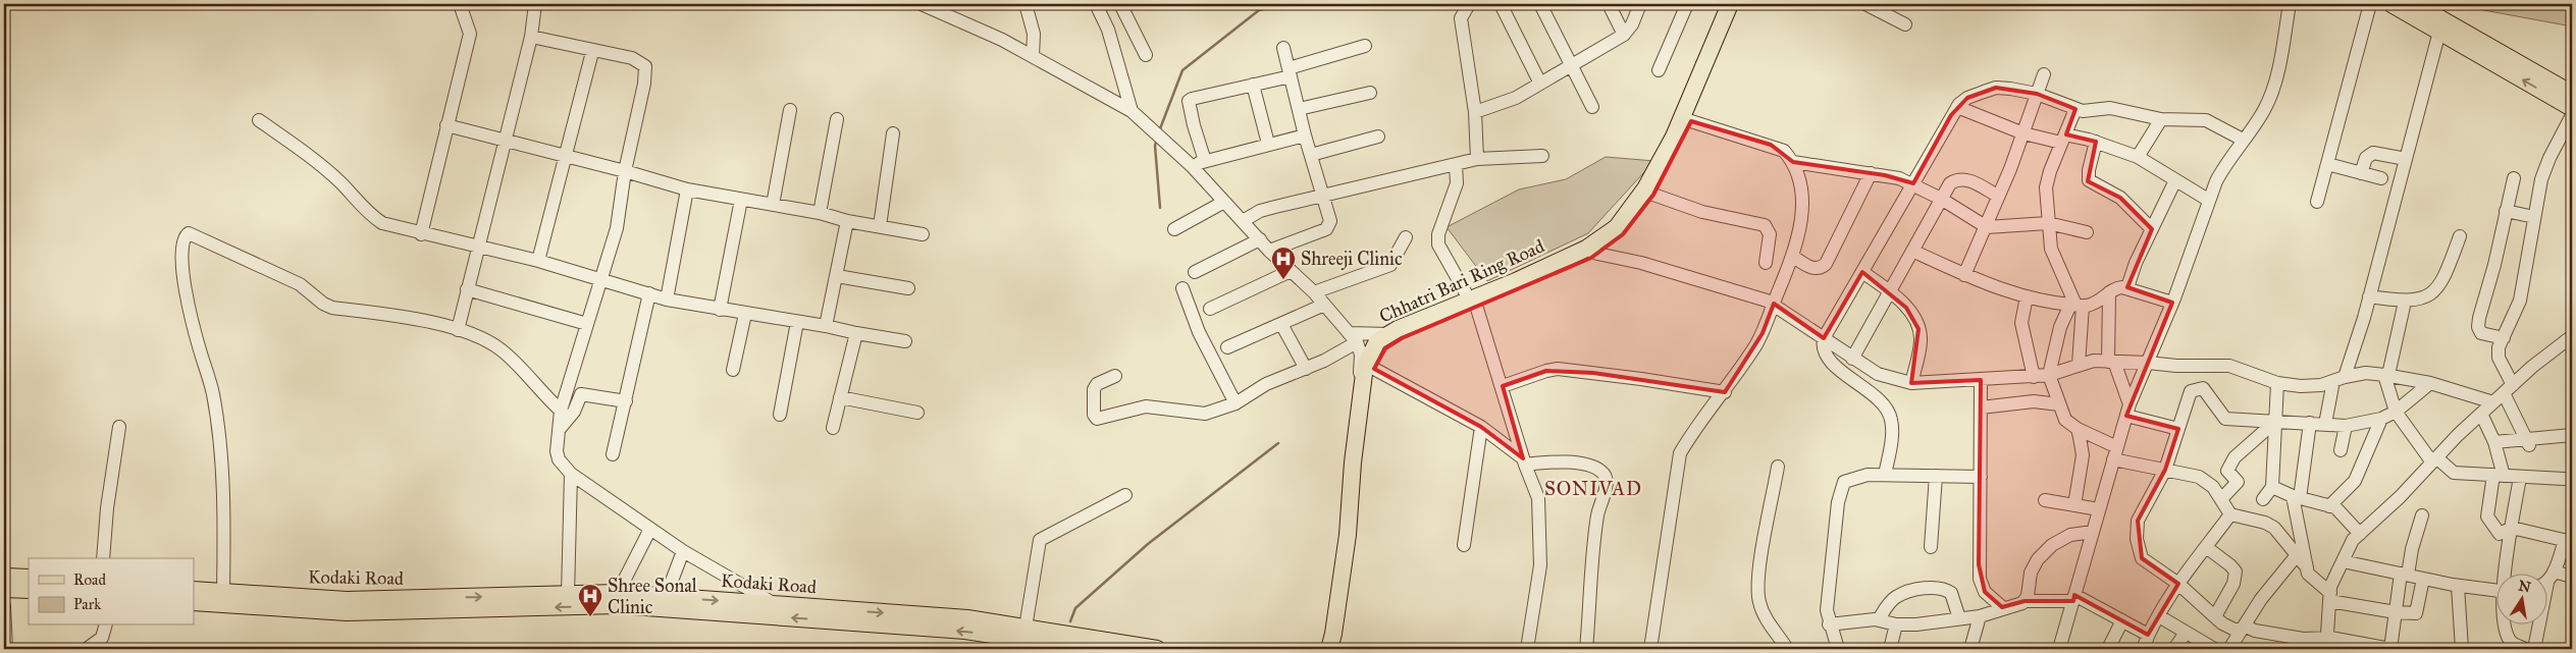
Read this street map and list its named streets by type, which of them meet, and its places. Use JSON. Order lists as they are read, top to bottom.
{
  "streets": {
    "main road": ["Chhatri Bari Ring Road", "Kodaki Road"]
  },
  "districts": ["SONIVAD"],
  "places": {
    "hospital": ["Shreeji Clinic", "Shree Sonal Clinic"]
  },
  "legend": ["Road", "Park"],
  "north": "top"
}
